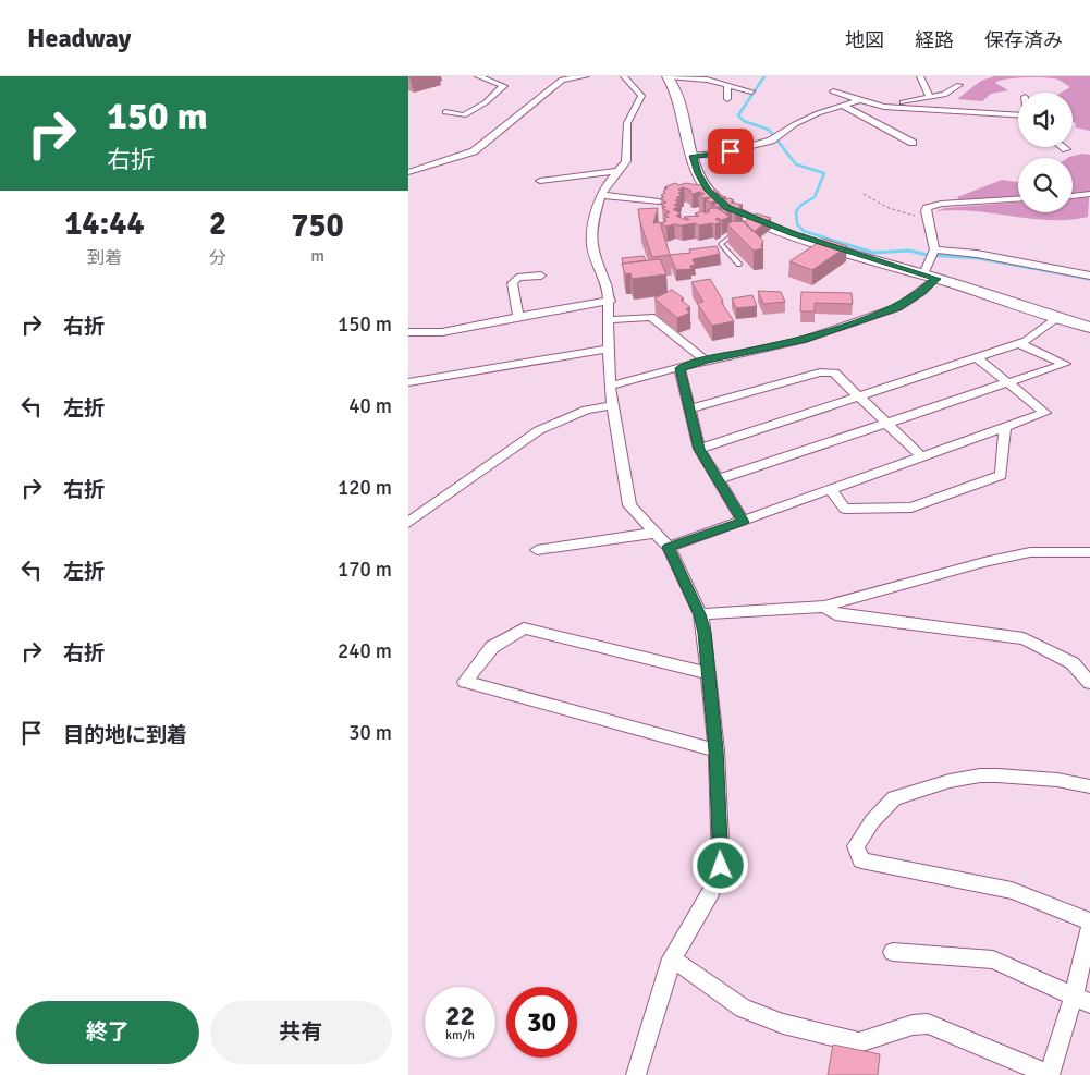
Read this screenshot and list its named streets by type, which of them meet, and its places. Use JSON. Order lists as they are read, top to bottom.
{
  "page": {
    "header": "Headway",
    "nav": ["地図", "経路", "保存済み"],
    "turn": ["150 m", "右折"],
    "eta": [
      "14:44",
      "到着",
      "2",
      "分",
      "750",
      "m"
    ],
    "list": [
      {
        "name": "右折",
        "value": "150 m"
      },
      {
        "name": "左折",
        "value": "40 m"
      },
      {
        "name": "右折",
        "value": "120 m"
      },
      {
        "name": "左折",
        "value": "170 m"
      },
      {
        "name": "右折",
        "value": "240 m"
      },
      {
        "name": "目的地に到着",
        "value": "30 m"
      }
    ],
    "speed": "22 km/h",
    "limit": "30",
    "buttons": ["終了", "共有"]
  }
}
